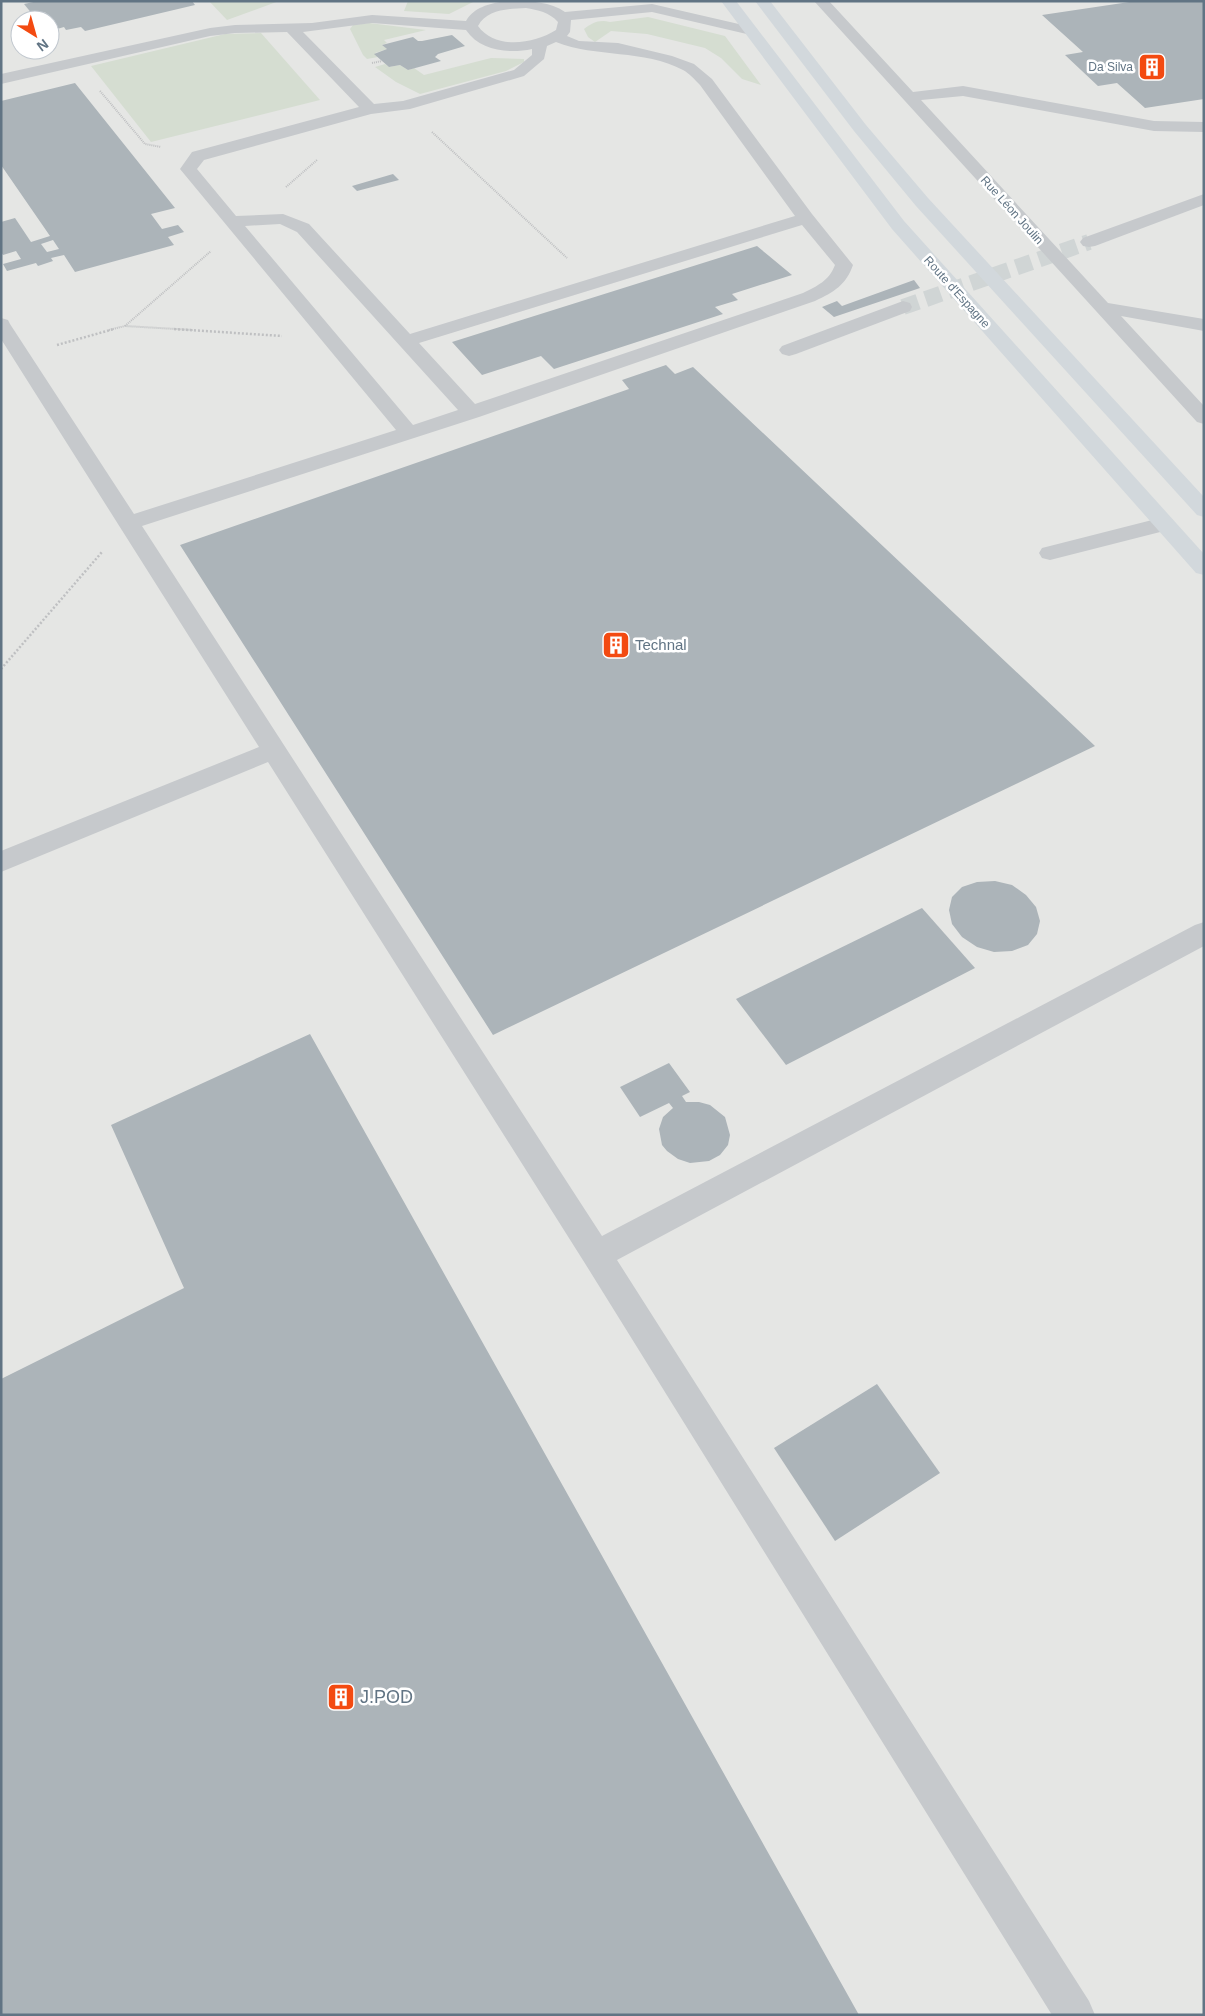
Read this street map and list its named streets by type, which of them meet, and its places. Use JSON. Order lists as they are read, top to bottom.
{
  "streets": {
    "main road": ["Route d'Espagne"],
    "street": ["Rue Léon Joulin"]
  },
  "places": {
    "building": ["Da Silva", "Technal", "J.POD"]
  },
  "north": "bottom right"
}
